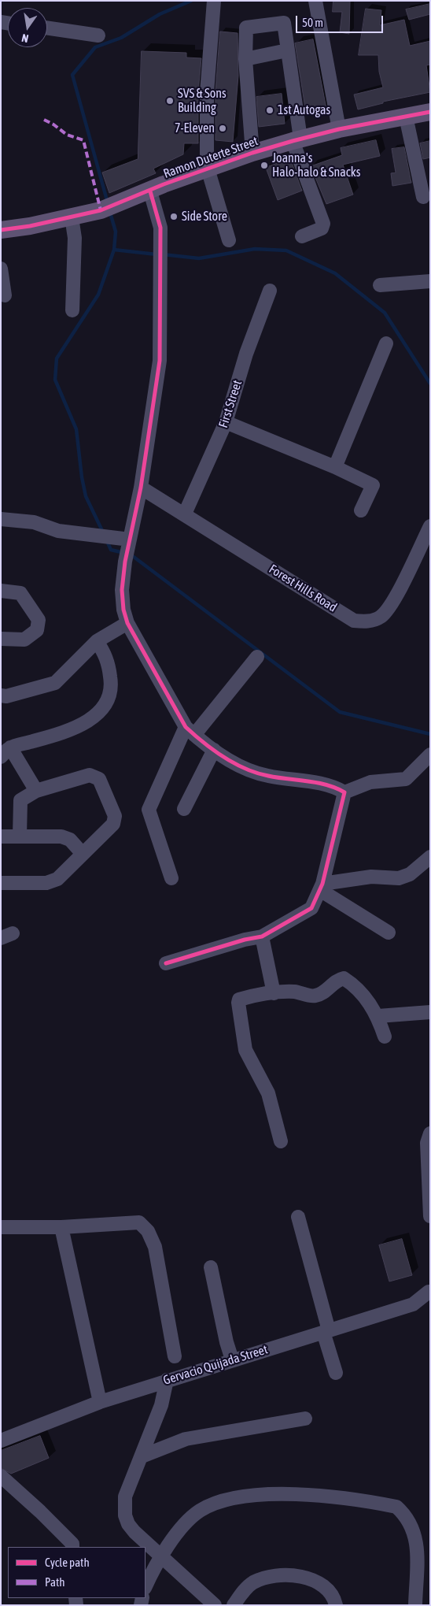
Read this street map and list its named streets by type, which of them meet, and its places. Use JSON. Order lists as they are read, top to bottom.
{
  "streets": {
    "main road": ["Ramon Duterte Street"],
    "street": ["First Street", "Forest Hills Road", "Gervacio Quijada Street"]
  },
  "crossings": [
    ["First Street", "Forest Hills Road"]
  ],
  "places": [
    "SVS & Sons Building",
    "1st Autogas",
    "7-Eleven",
    "Joanna's Halo-halo & Snacks",
    "Side Store"
  ],
  "legend": ["Cycle path", "Path"],
  "scale_bar": "50 m",
  "north": "bottom"
}
